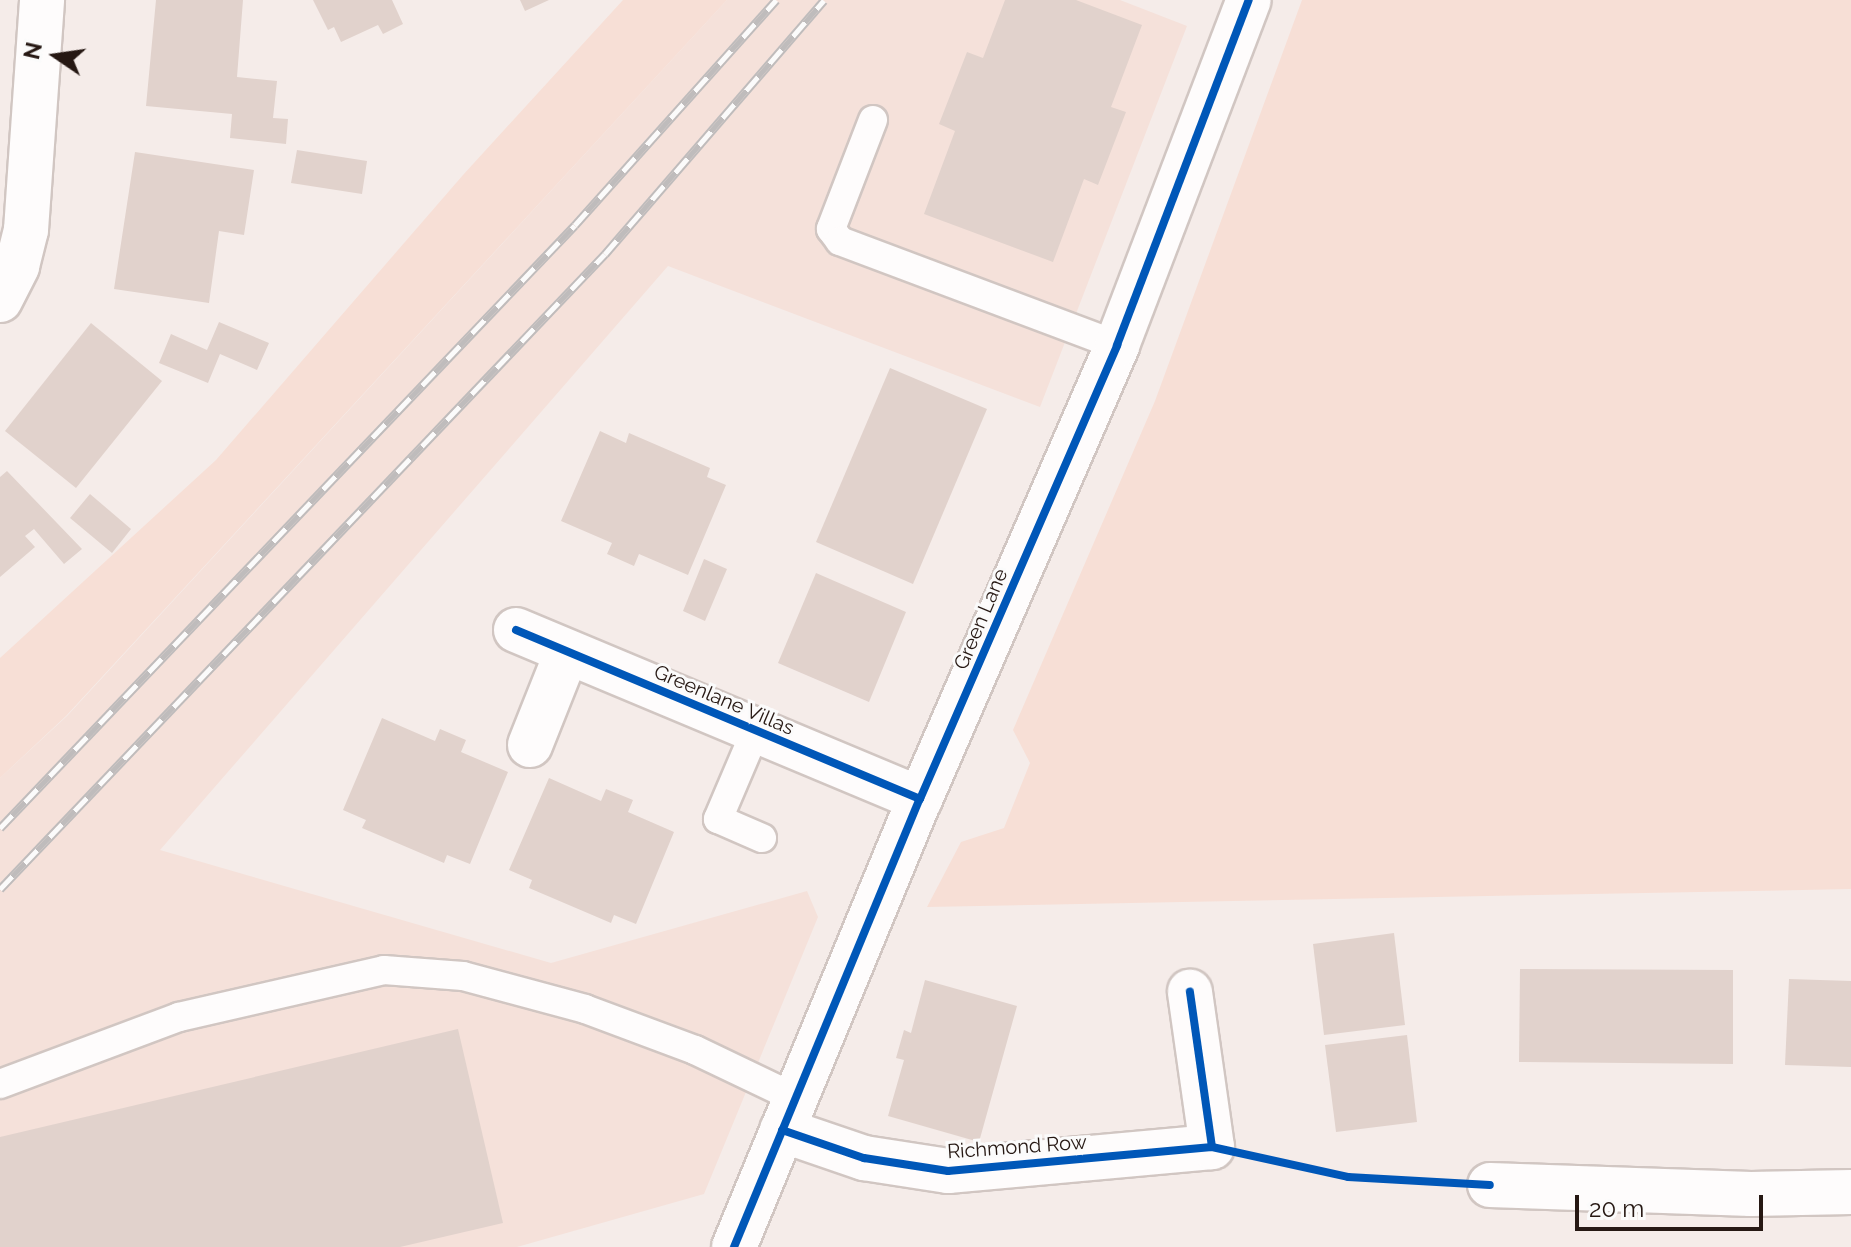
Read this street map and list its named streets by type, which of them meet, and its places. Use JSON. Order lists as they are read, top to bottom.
{
  "streets": {
    "street": ["Green Lane", "Greenlane Villas", "Richmond Row"]
  },
  "crossings": [
    ["Green Lane", "Greenlane Villas"],
    ["Green Lane", "Richmond Row"]
  ],
  "scale_bar": "20 m",
  "north": "left"
}
